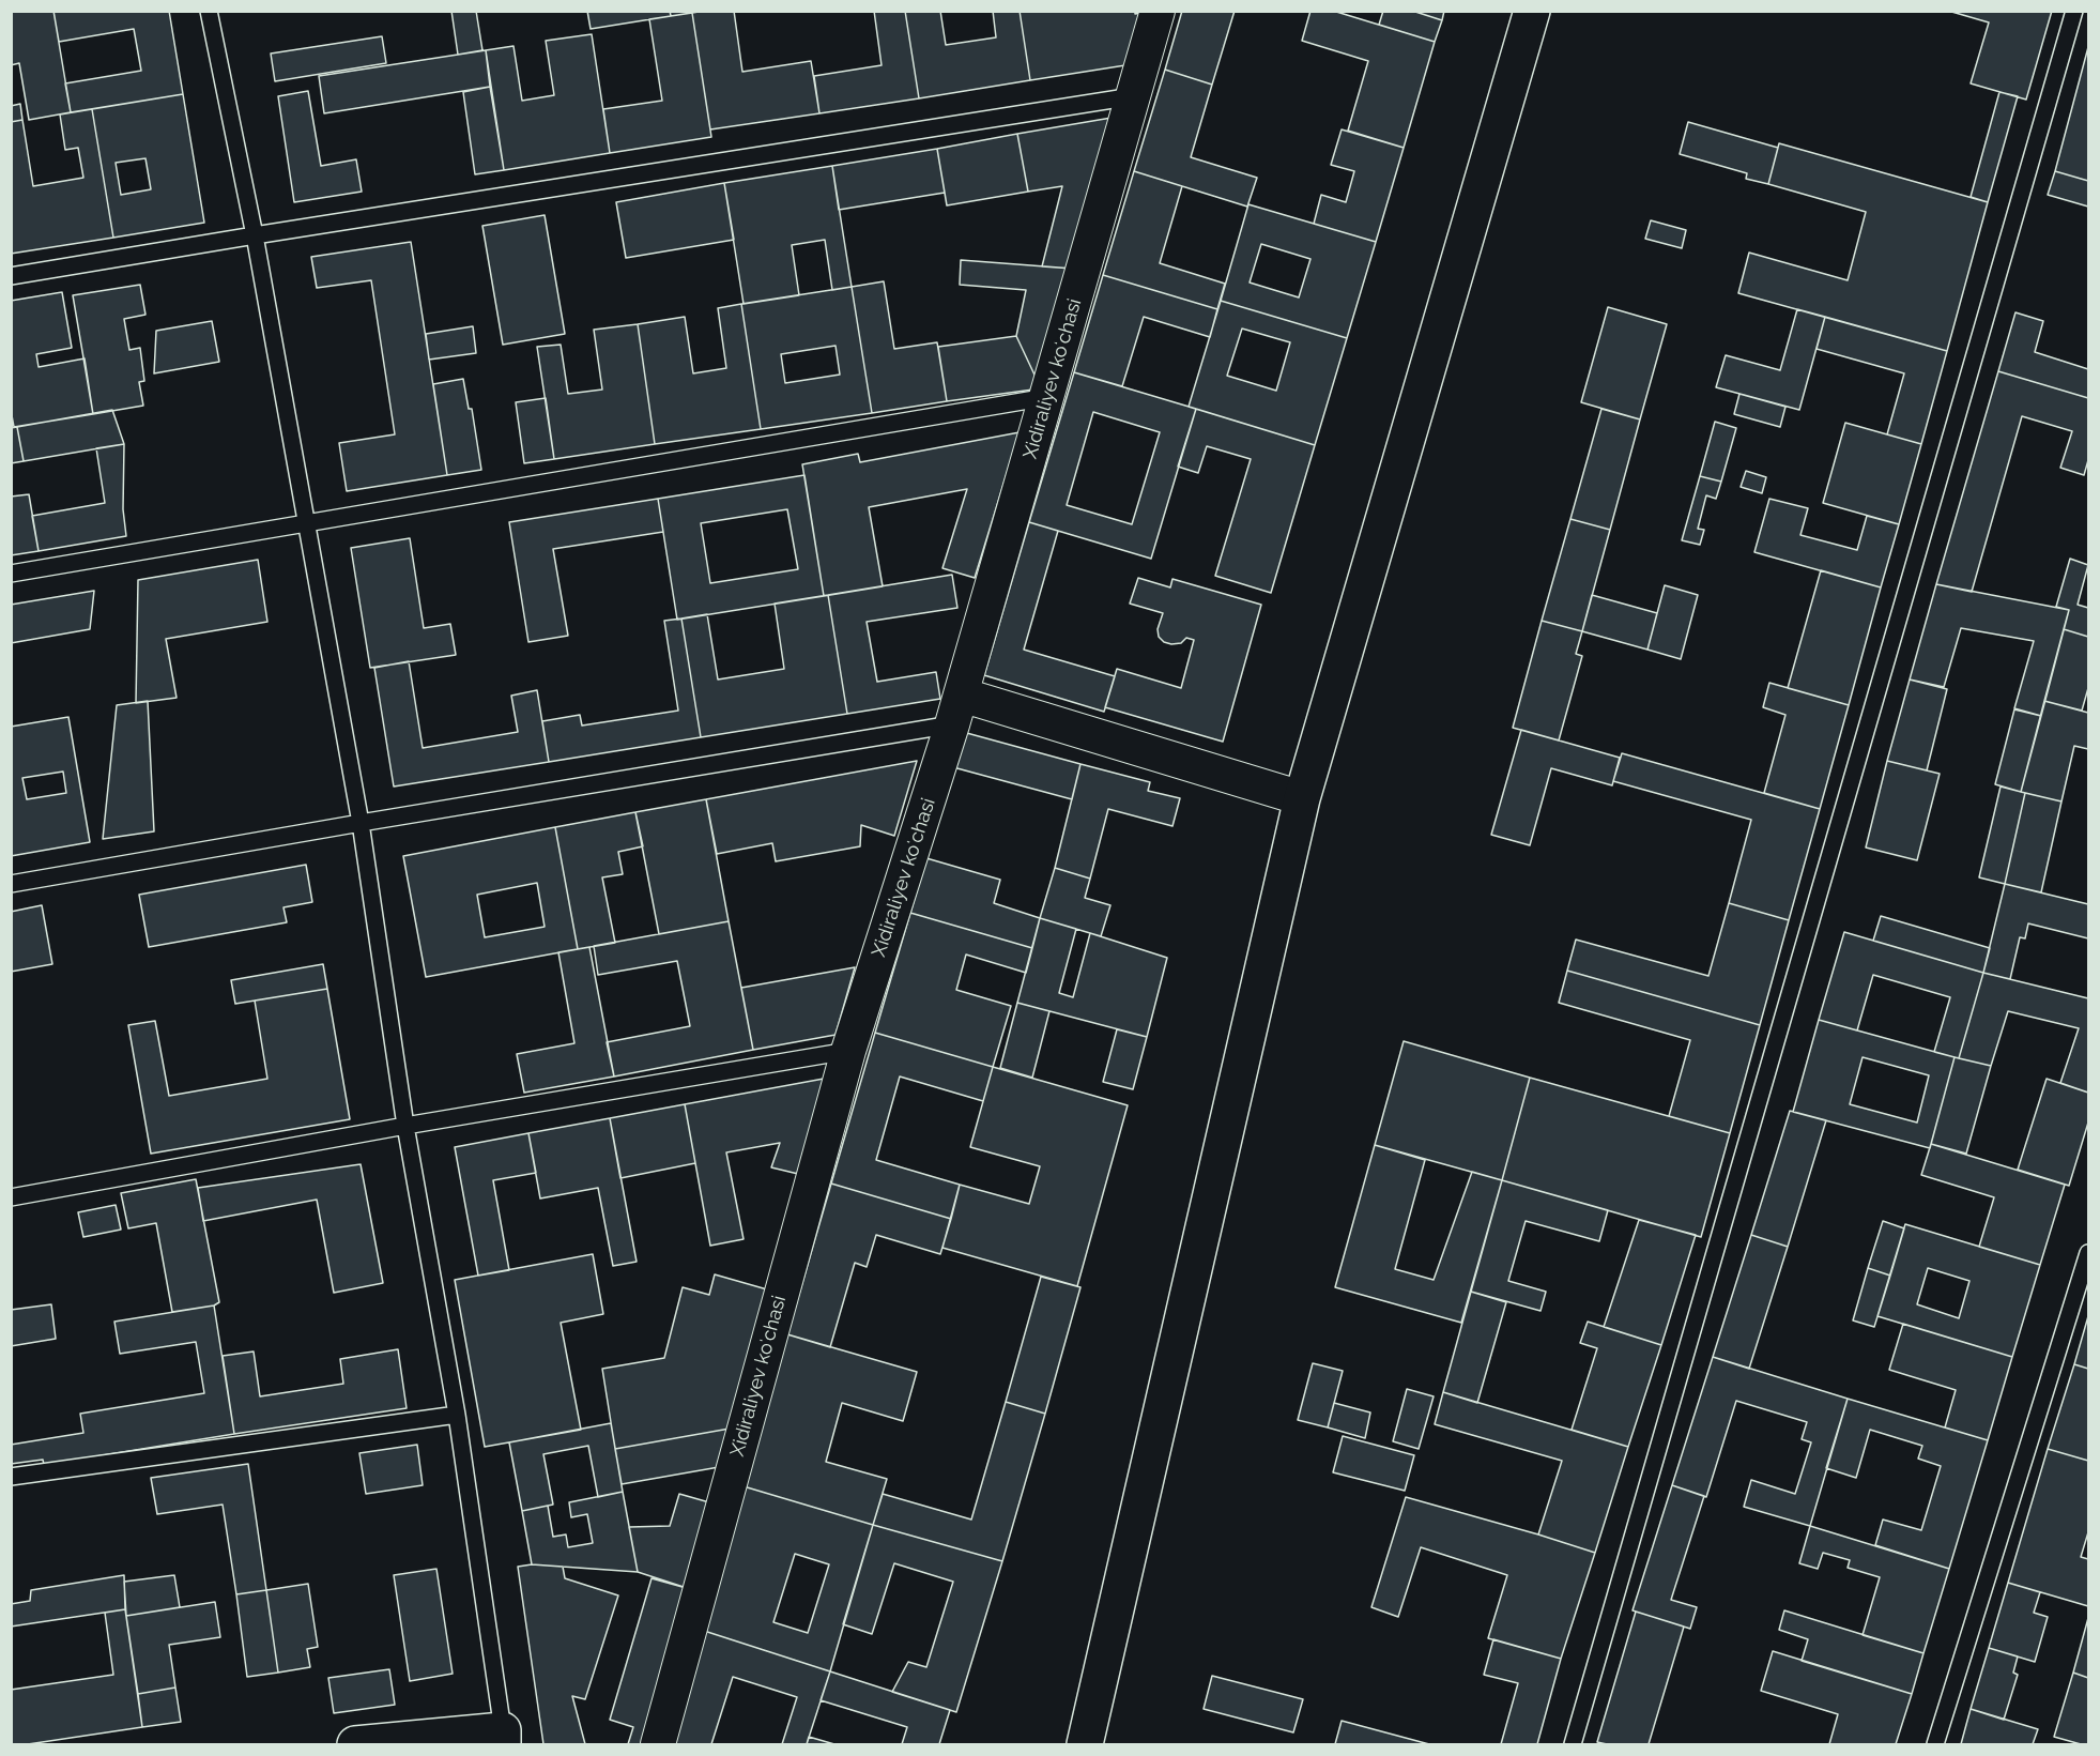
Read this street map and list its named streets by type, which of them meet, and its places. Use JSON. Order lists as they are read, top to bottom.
{
  "streets": {
    "street": ["Xidiraliyev koʻchasi"]
  }
}
